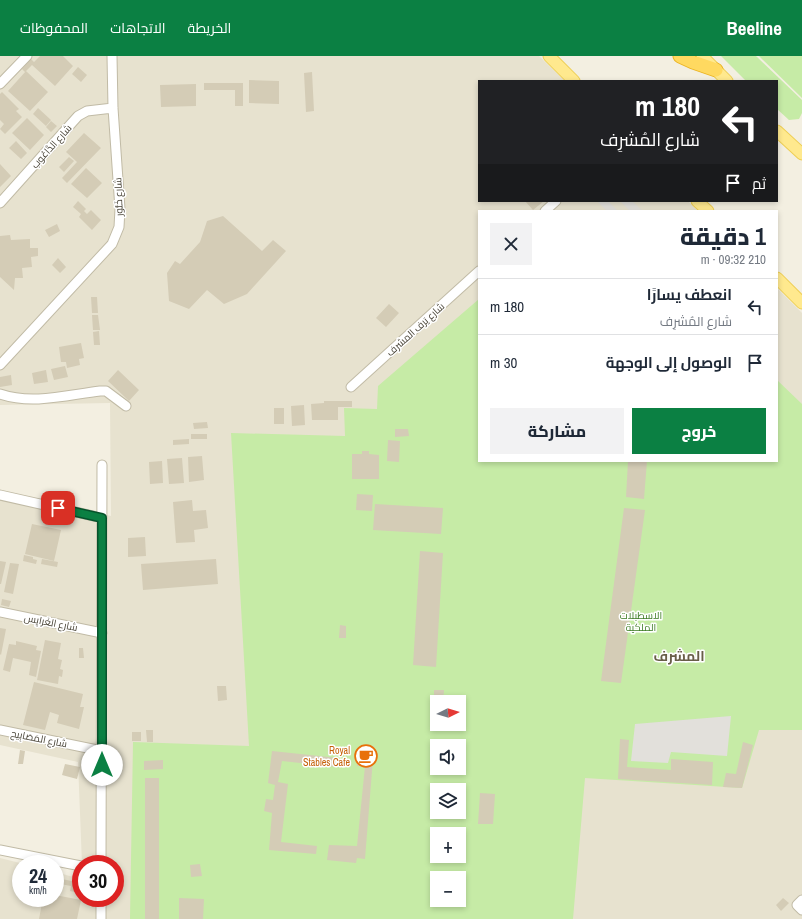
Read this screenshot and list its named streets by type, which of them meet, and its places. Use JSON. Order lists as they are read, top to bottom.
{
  "streets": {
    "street": [
      "شارع الدَّاعُوب",
      "شارع خَنُّور",
      "شارع يَرف المشرف",
      "شارع الغَرايِس",
      "شارع المَصَابِيح"
    ]
  },
  "crossings": [
    ["شارع الدَّاعُوب", "شارع خَنُّور"]
  ],
  "districts": ["المشرف"],
  "parks": ["الاسطبلات الملكية"],
  "places": {
    "cafe": ["Royal Stables Cafe"]
  },
  "north": "right",
  "page": {
    "header": "Beeline",
    "nav": ["الخريطة", "الاتجاهات", "المحفوظات"],
    "turn": ["180 m", "شارع المُشرِف"],
    "then": "ثم",
    "heading": ["1 دقيقة", "210 m · 09:32"],
    "list": [
      {
        "name": "انعطف يسارًا",
        "note": "شارع المُشرِف",
        "value": "180 m"
      },
      {
        "name": "الوصول إلى الوجهة",
        "value": "30 m"
      }
    ],
    "buttons": ["خروج", "مشاركة"],
    "map_buttons": ["+", "−"],
    "speed": "24 km/h",
    "limit": "30"
  }
}
